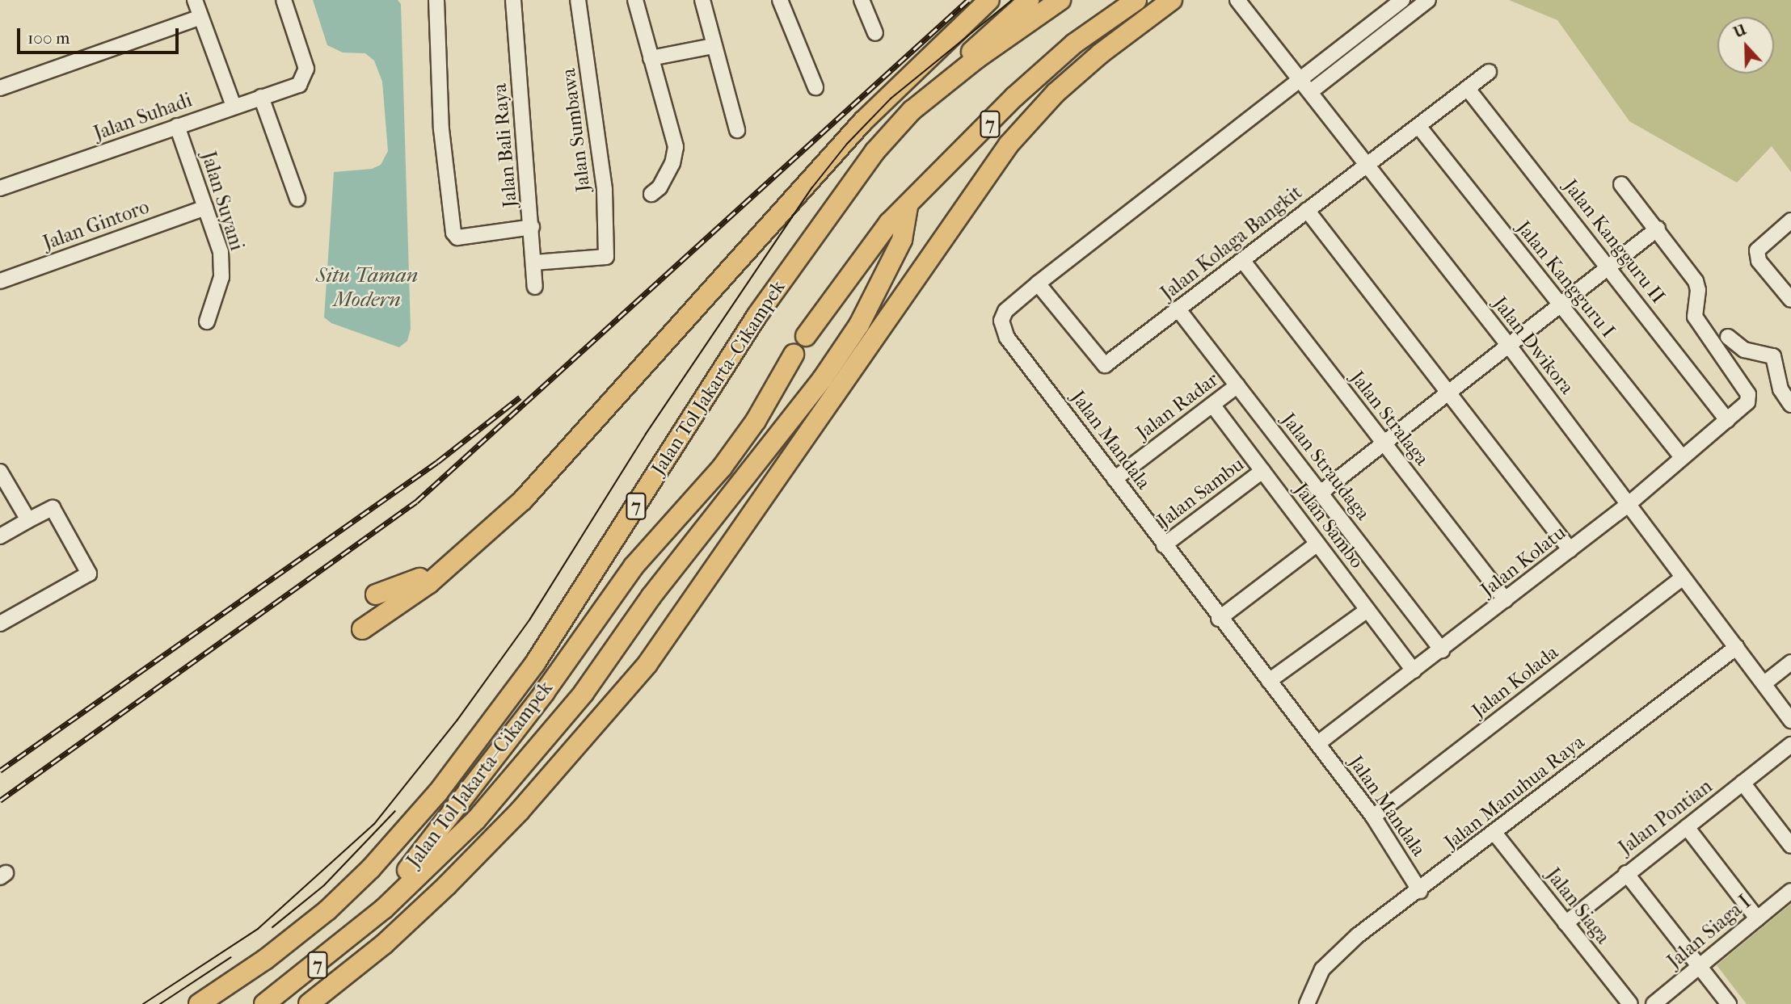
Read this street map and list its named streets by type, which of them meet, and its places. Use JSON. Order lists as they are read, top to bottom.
{
  "streets": {
    "highway": ["7", "Jalan Tol Jakarta–Cikampek"],
    "street": [
      "Jalan Suhadi",
      "Jalan Sumbawa",
      "Jalan Bali Raya",
      "Jalan Suyani",
      "Jalan Gintoro",
      "Jalan Kangguru II",
      "Jalan Kolaga Bangkit",
      "Jalan Kangguru I",
      "Jalan Dwikora",
      "Jalan Radar",
      "Jalan Stralaga",
      "Jalan Mandala",
      "Jalan Straudaga",
      "Jalan Sambu",
      "Jalan Sambo",
      "Jalan Kolatu",
      "Jalan Kolada",
      "Jalan Manuhua Raya",
      "Jalan Pontian",
      "Jalan Siaga",
      "Jalan Siaga I"
    ]
  },
  "crossings": [
    ["Jalan Suhadi", "Jalan Suyani"],
    ["7", "Jalan Tol Jakarta–Cikampek"],
    ["Jalan Sumbawa", "Jalan Bali Raya"],
    ["Jalan Suyani", "Jalan Gintoro"],
    ["Jalan Kangguru II", "Jalan Kolaga Bangkit"],
    ["Jalan Kangguru II", "Jalan Kolatu"],
    ["Jalan Kolaga Bangkit", "Jalan Kangguru I"],
    ["Jalan Kolaga Bangkit", "Jalan Dwikora"],
    ["Jalan Kolaga Bangkit", "Jalan Stralaga"],
    ["Jalan Kolaga Bangkit", "Jalan Mandala"],
    ["Jalan Kolaga Bangkit", "Jalan Straudaga"],
    ["Jalan Kangguru I", "Jalan Kolatu"],
    ["Jalan Dwikora", "Jalan Mandala"],
    ["Jalan Dwikora", "Jalan Kolatu"],
    ["Jalan Dwikora", "Jalan Kolada"],
    ["Jalan Dwikora", "Jalan Manuhua Raya"],
    ["Jalan Radar", "Jalan Mandala"],
    ["Jalan Radar", "Jalan Straudaga"],
    ["Jalan Radar", "Jalan Sambo"],
    ["Jalan Stralaga", "Jalan Kolatu"],
    ["Jalan Mandala", "Jalan Sambu"],
    ["Jalan Mandala", "Jalan Kolatu"],
    ["Jalan Mandala", "Jalan Kolada"],
    ["Jalan Mandala", "Jalan Manuhua Raya"],
    ["Jalan Straudaga", "Jalan Kolatu"],
    ["Jalan Sambu", "Jalan Sambo"],
    ["Jalan Sambo", "Jalan Kolatu"],
    ["Jalan Manuhua Raya", "Jalan Siaga"],
    ["Jalan Pontian", "Jalan Siaga"]
  ],
  "water": ["Situ Taman Modern"],
  "scale_bar": "100 m",
  "north": "top"
}
